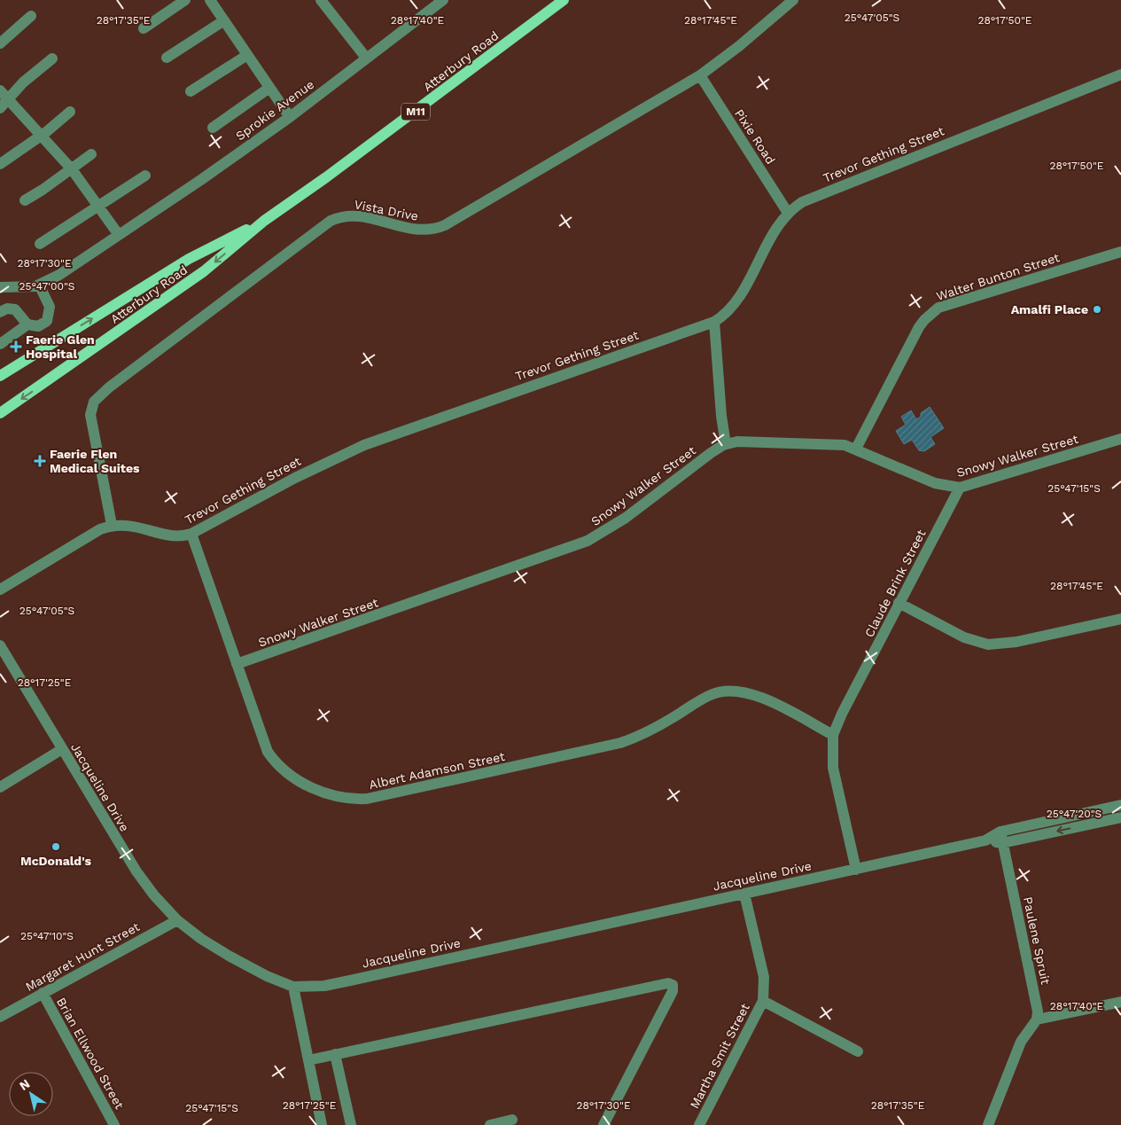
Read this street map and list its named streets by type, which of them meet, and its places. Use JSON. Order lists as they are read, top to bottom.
{
  "streets": {
    "main road": ["Atterbury Road", "M11"],
    "street": [
      "Sprokie Avenue",
      "Pixie Road",
      "Trevor Gething Street",
      "Vista Drive",
      "Walter Bunton Street",
      "Snowy Walker Street",
      "Claude Brink Street",
      "Albert Adamson Street",
      "Jacqueline Drive",
      "Paulene Spruit",
      "Margaret Hunt Street",
      "Brian Ellwood Street",
      "Martha Smit Street"
    ]
  },
  "crossings": [
    ["Pixie Road", "Trevor Gething Street"],
    ["Pixie Road", "Vista Drive"],
    ["Trevor Gething Street", "Vista Drive"],
    ["Trevor Gething Street", "Albert Adamson Street"],
    ["Walter Bunton Street", "Snowy Walker Street"],
    ["Snowy Walker Street", "Claude Brink Street"],
    ["Snowy Walker Street", "Albert Adamson Street"],
    ["Claude Brink Street", "Albert Adamson Street"],
    ["Claude Brink Street", "Jacqueline Drive"],
    ["Jacqueline Drive", "Paulene Spruit"],
    ["Jacqueline Drive", "Margaret Hunt Street"],
    ["Jacqueline Drive", "Martha Smit Street"],
    ["Margaret Hunt Street", "Brian Ellwood Street"]
  ],
  "places": {
    "other": ["Amalfi Place", "McDonald's"],
    "health": ["Faerie Glen Hospital", "Faerie Flen Medical Suites"]
  },
  "north": "top left",
  "coordinates": [
    "25°47'05\"S",
    "28°17'50\"E",
    "28°17'35\"E",
    "28°17'40\"E",
    "28°17'45\"E",
    "28°17'30\"E",
    "25°47'00\"S",
    "25°47'15\"S",
    "28°17'25\"E",
    "25°47'20\"S",
    "25°47'10\"S"
  ]
}
